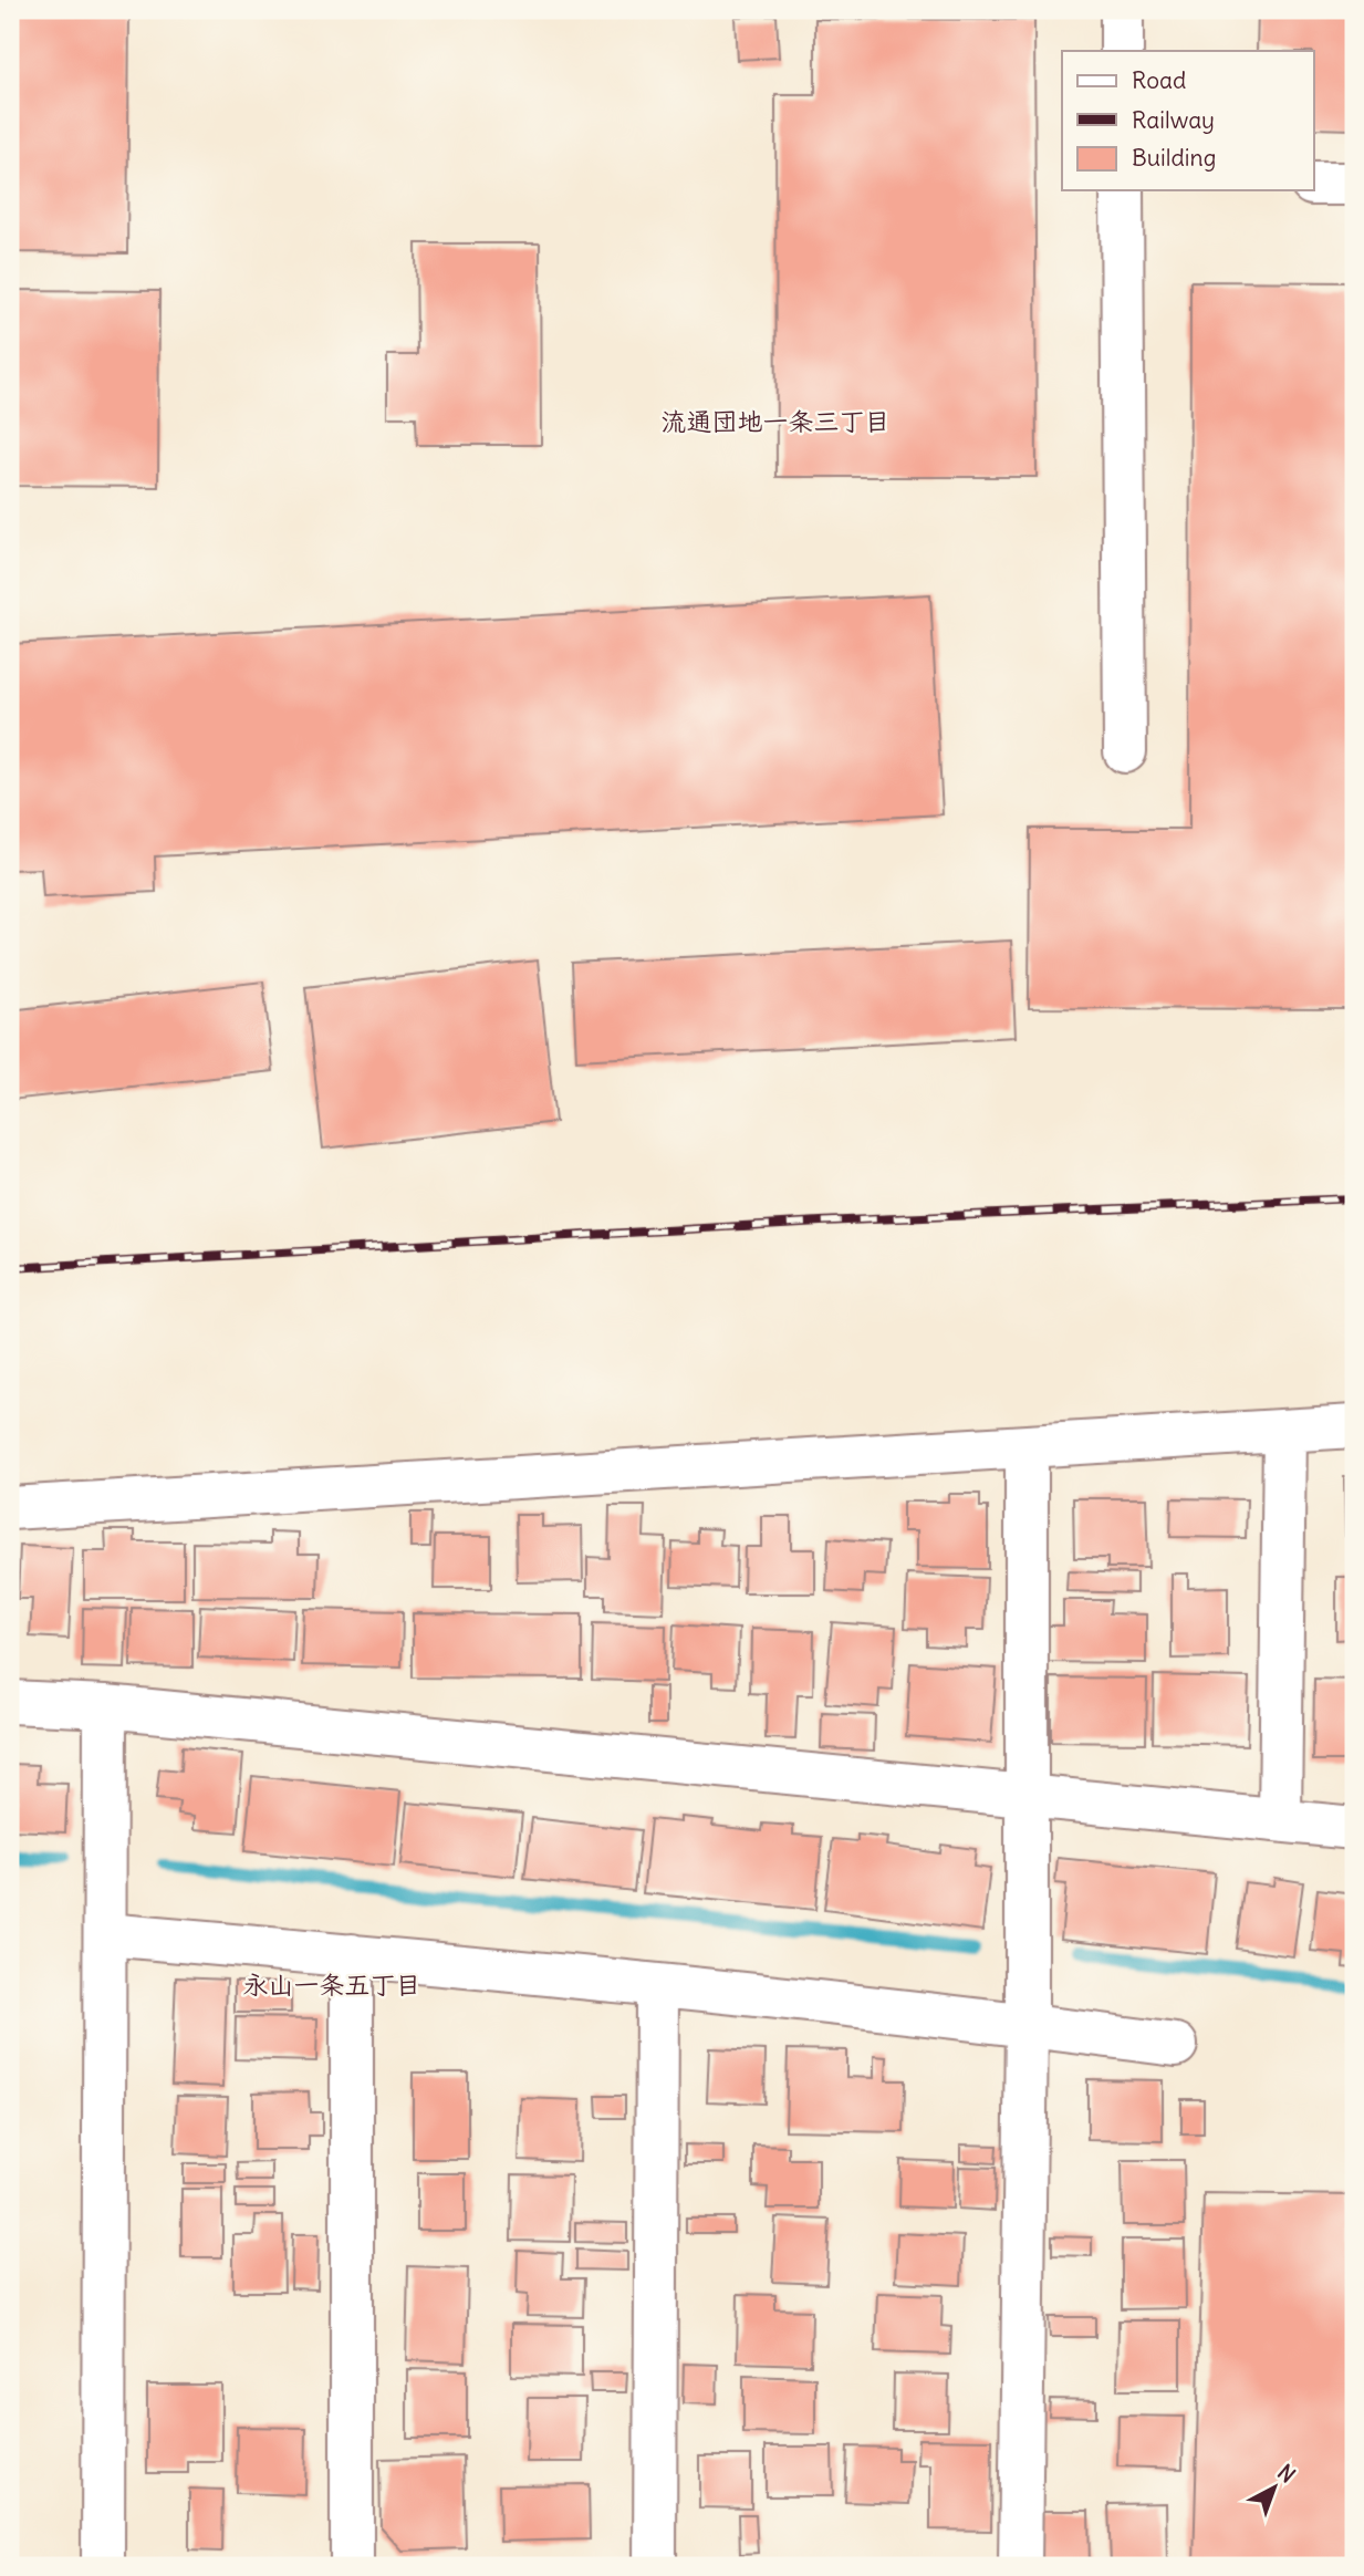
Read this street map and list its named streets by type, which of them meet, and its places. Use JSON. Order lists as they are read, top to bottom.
{
  "districts": ["流通団地一条三丁目", "永山一条五丁目"],
  "legend": ["Road", "Railway", "Building"],
  "north": "top right"
}
